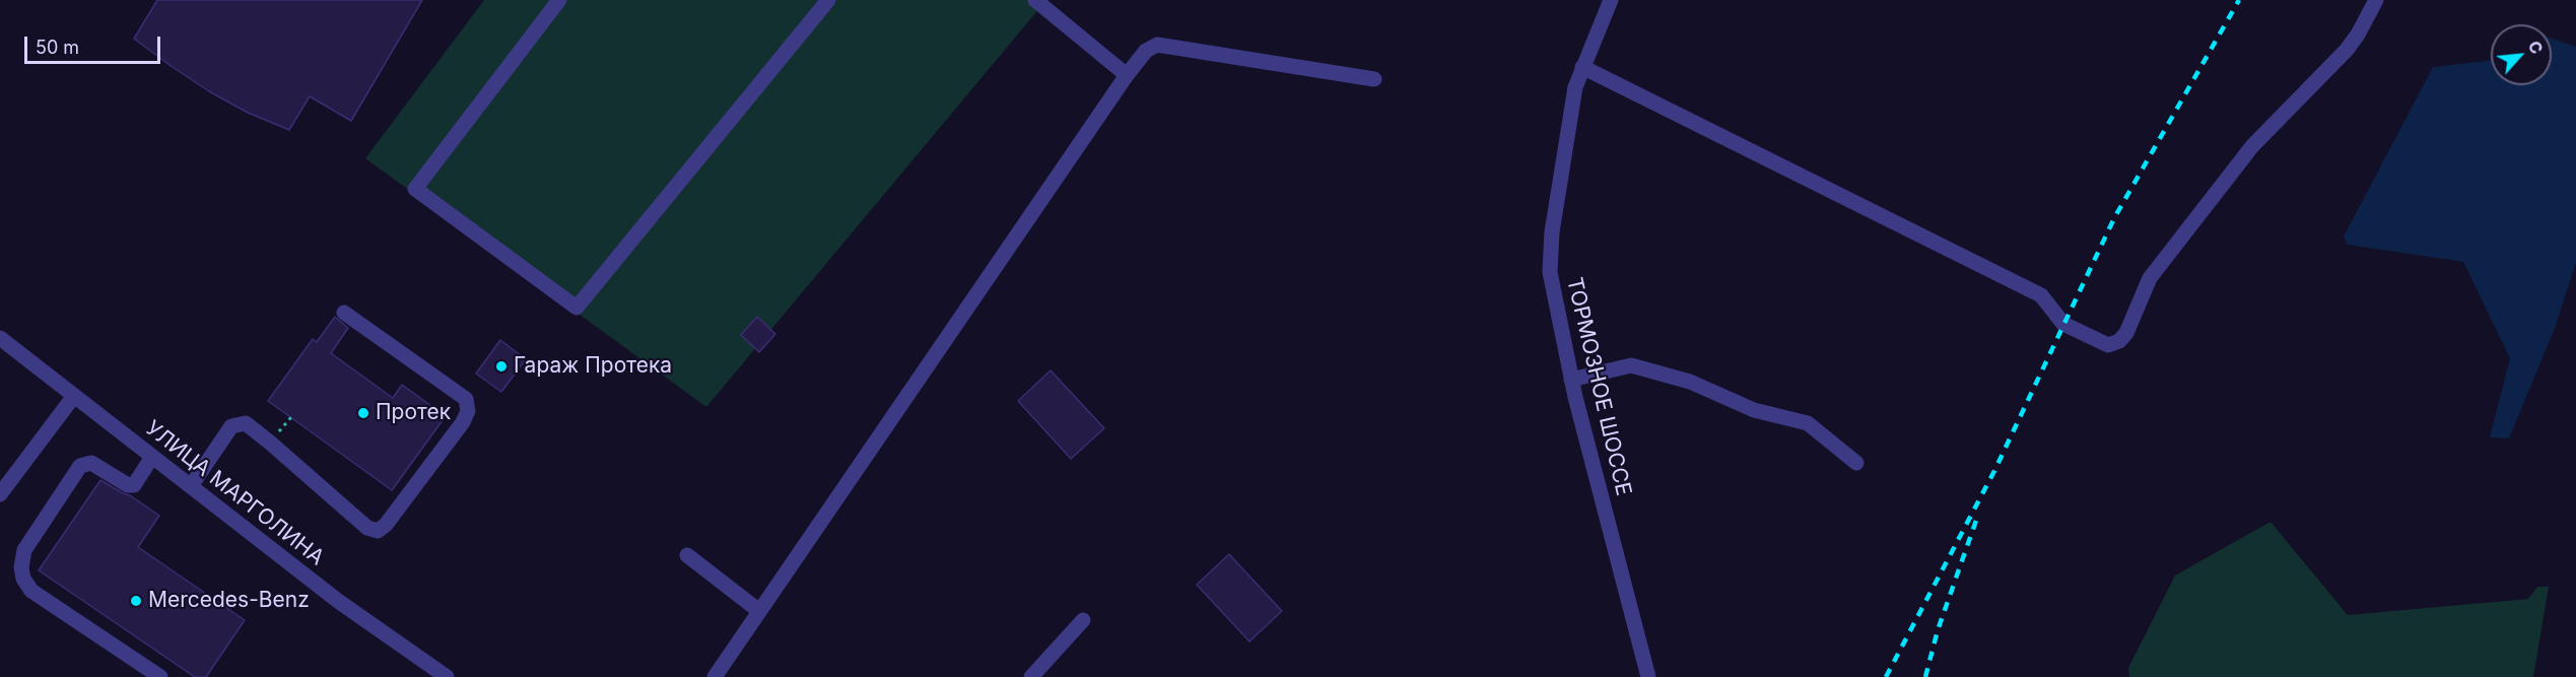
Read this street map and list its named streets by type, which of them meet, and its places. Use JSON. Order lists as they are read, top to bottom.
{
  "streets": {
    "street": ["ТОРМОЗНОЕ ШОССЕ", "УЛИЦА МАРГОЛИНА"]
  },
  "places": ["Гараж Протека", "Протек", "Mercedes-Benz"],
  "scale_bar": "50 m",
  "north": "top right"
}
